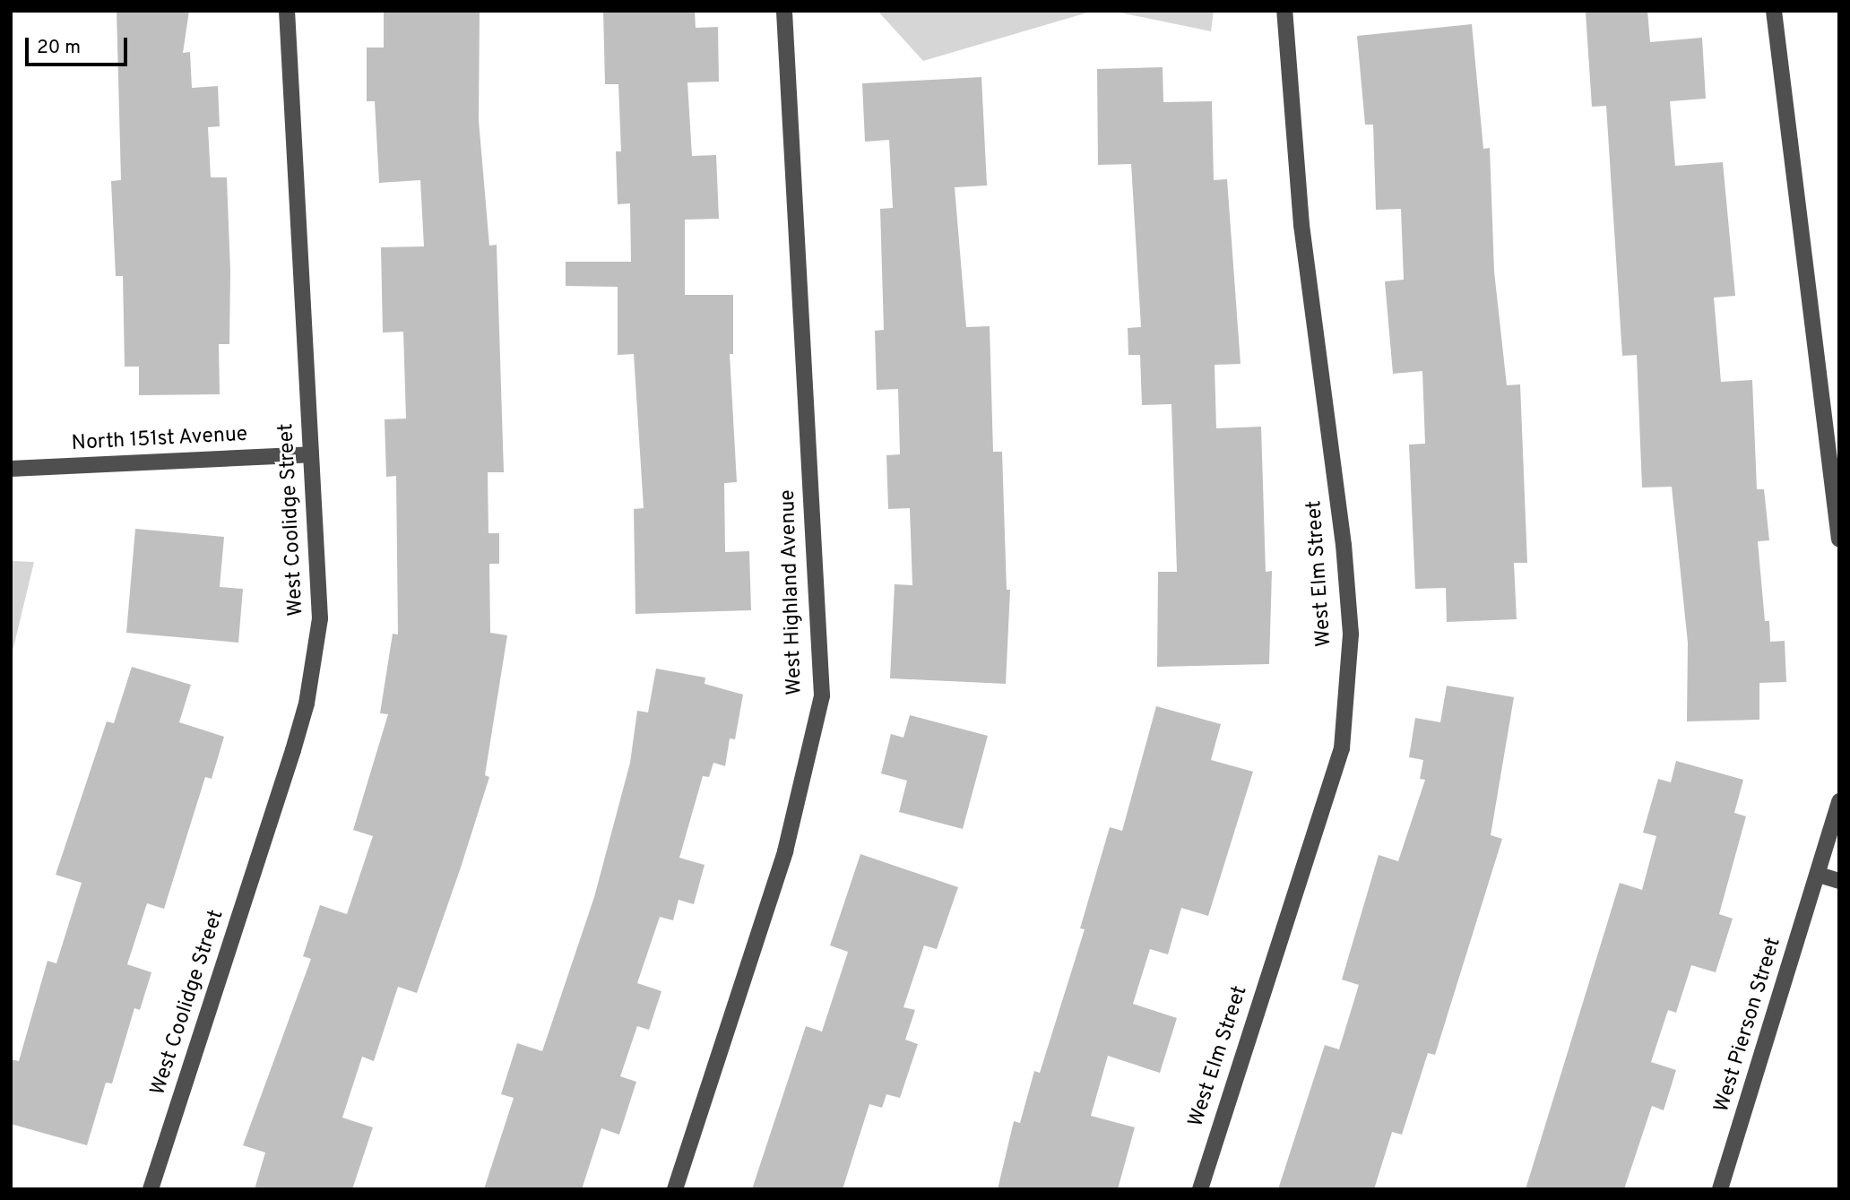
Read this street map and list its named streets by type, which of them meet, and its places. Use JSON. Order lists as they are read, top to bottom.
{
  "streets": {
    "street": [
      "North 151st Avenue",
      "West Coolidge Street",
      "West Elm Street",
      "West Highland Avenue",
      "West Pierson Street"
    ]
  },
  "crossings": [
    ["North 151st Avenue", "West Coolidge Street"]
  ],
  "scale_bar": "20 m"
}
